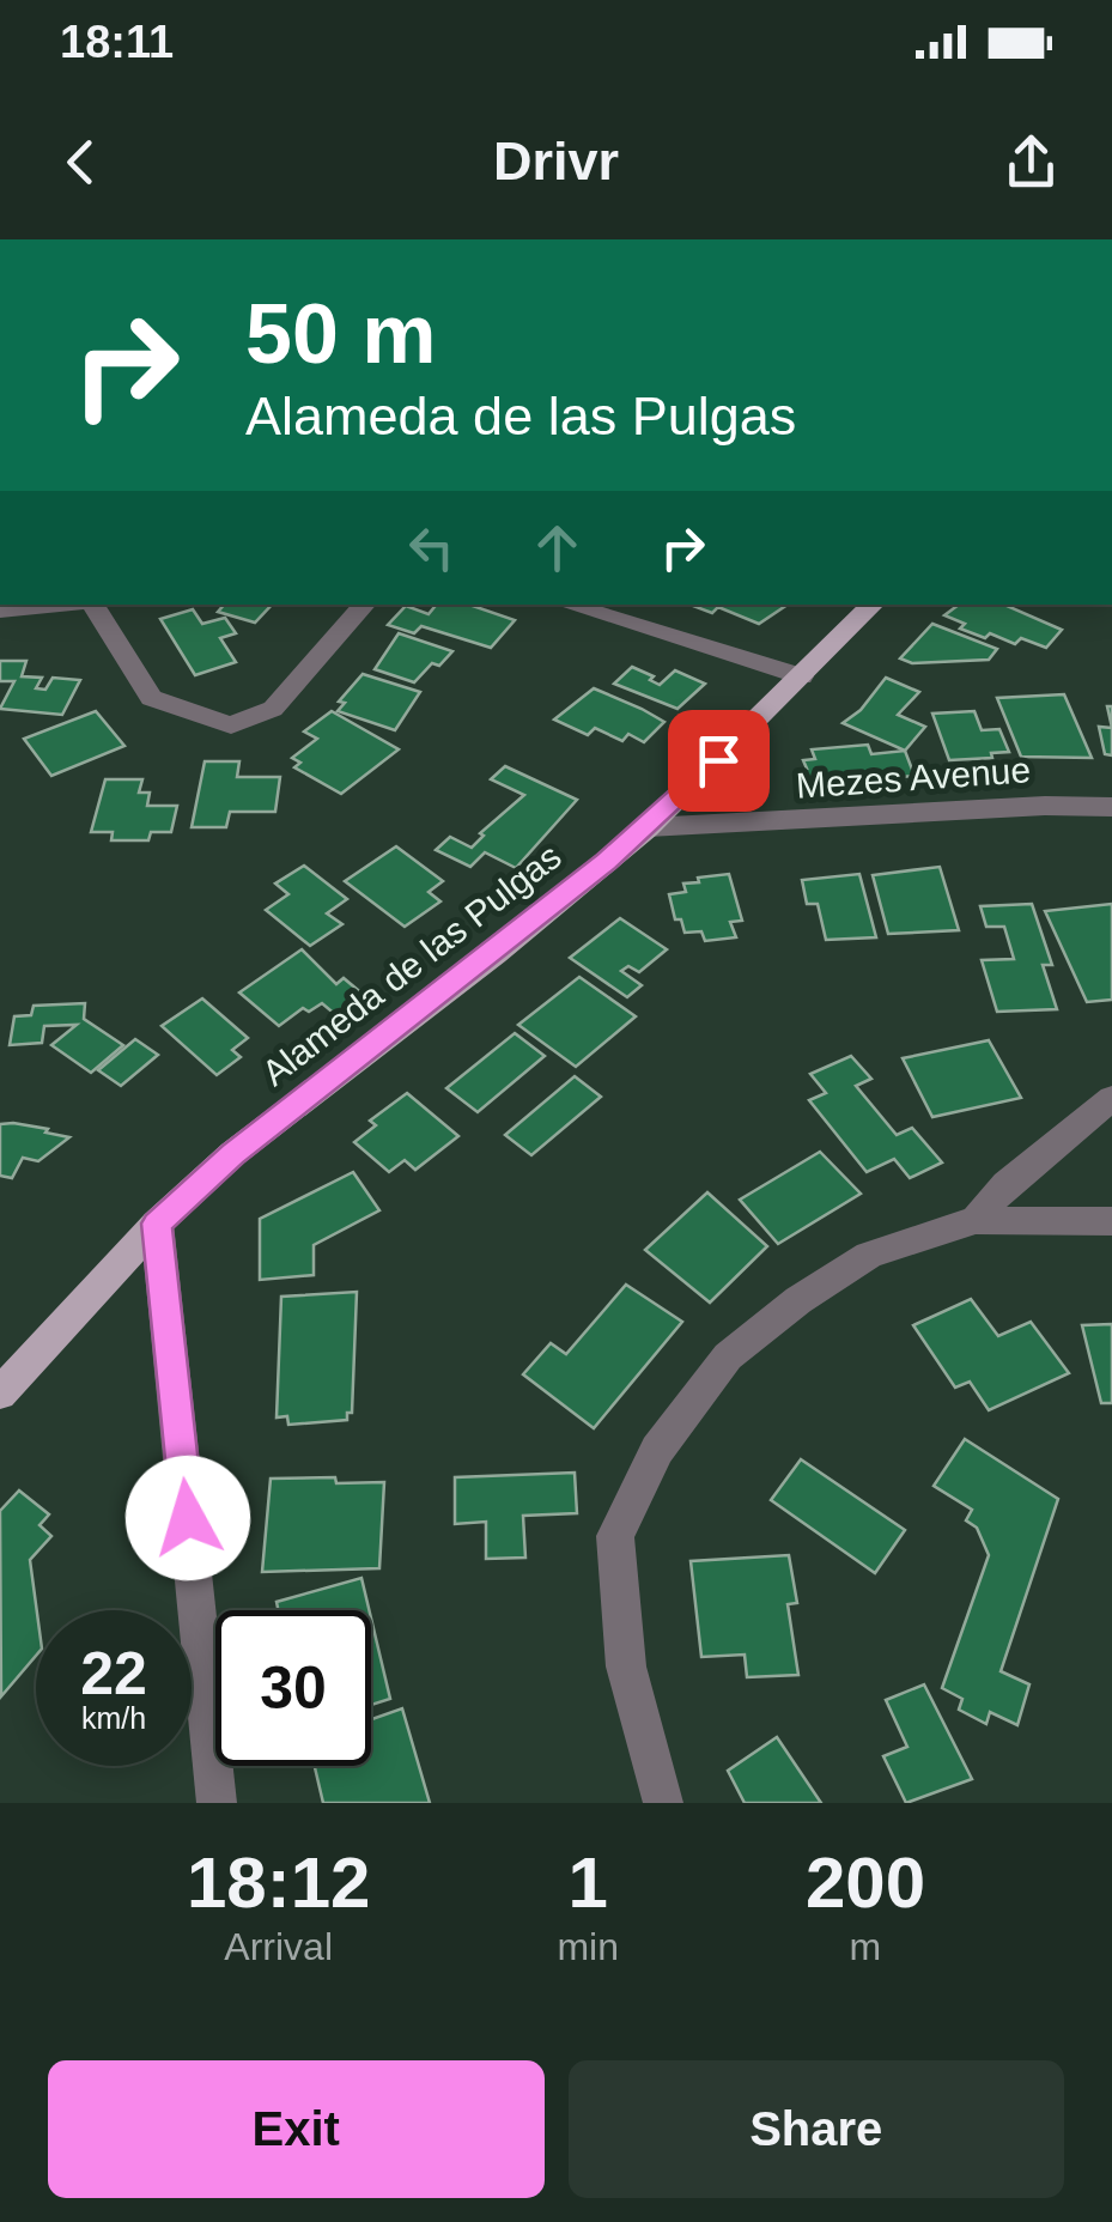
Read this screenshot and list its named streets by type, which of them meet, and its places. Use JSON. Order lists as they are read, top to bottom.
{
  "streets": {
    "main road": ["Alameda de las Pulgas"],
    "street": ["Mezes Avenue"]
  },
  "crossings": [
    ["Mezes Avenue", "Alameda de las Pulgas"]
  ],
  "page": {
    "status": "18:11",
    "header": "Drivr",
    "turn": ["50 m", "Alameda de las Pulgas"],
    "speed": "22 km/h",
    "limit": "30",
    "eta": [
      "18:12",
      "Arrival",
      "1",
      "min",
      "200",
      "m"
    ],
    "buttons": ["Exit", "Share"]
  }
}
